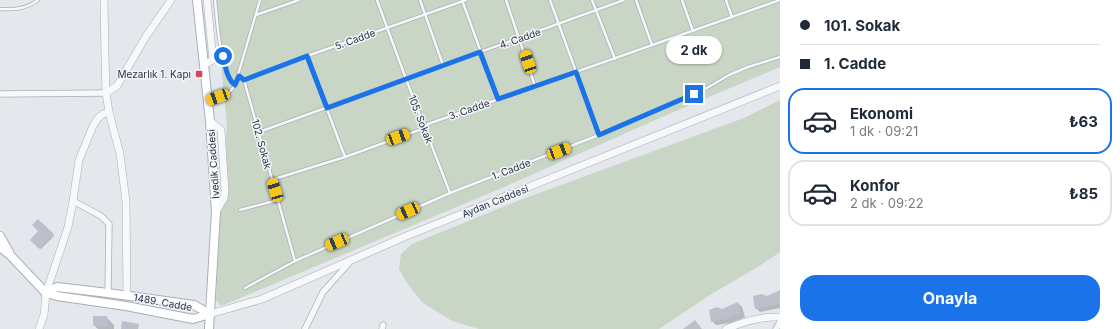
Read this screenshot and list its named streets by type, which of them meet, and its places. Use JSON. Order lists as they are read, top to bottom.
{
  "streets": {
    "main road": ["İvedik Caddesi", "1489. Cadde"],
    "street": ["Aydan Caddesi"],
    "lane": [
      "4. Cadde",
      "5. Cadde",
      "3. Cadde",
      "105. Sokak",
      "102. Sokak",
      "1. Cadde"
    ]
  },
  "crossings": [
    ["4. Cadde", "105. Sokak"],
    ["4. Cadde", "102. Sokak"],
    ["5. Cadde", "105. Sokak"],
    ["5. Cadde", "102. Sokak"],
    ["3. Cadde", "105. Sokak"],
    ["3. Cadde", "102. Sokak"],
    ["105. Sokak", "1. Cadde"],
    ["102. Sokak", "1. Cadde"],
    ["İvedik Caddesi", "Aydan Caddesi"],
    ["İvedik Caddesi", "1489. Cadde"],
    ["Aydan Caddesi", "1489. Cadde"]
  ],
  "places": {
    "transit": ["Mezarlık 1. Kapı"]
  },
  "page": {
    "banner": ["101. Sokak", "1. Cadde"],
    "bubble": "2 dk",
    "list": [
      {
        "name": "Ekonomi",
        "note": "1 dk · 09:21",
        "value": "₺63"
      },
      {
        "name": "Konfor",
        "note": "2 dk · 09:22",
        "value": "₺85"
      }
    ],
    "buttons": "Onayla"
  }
}
